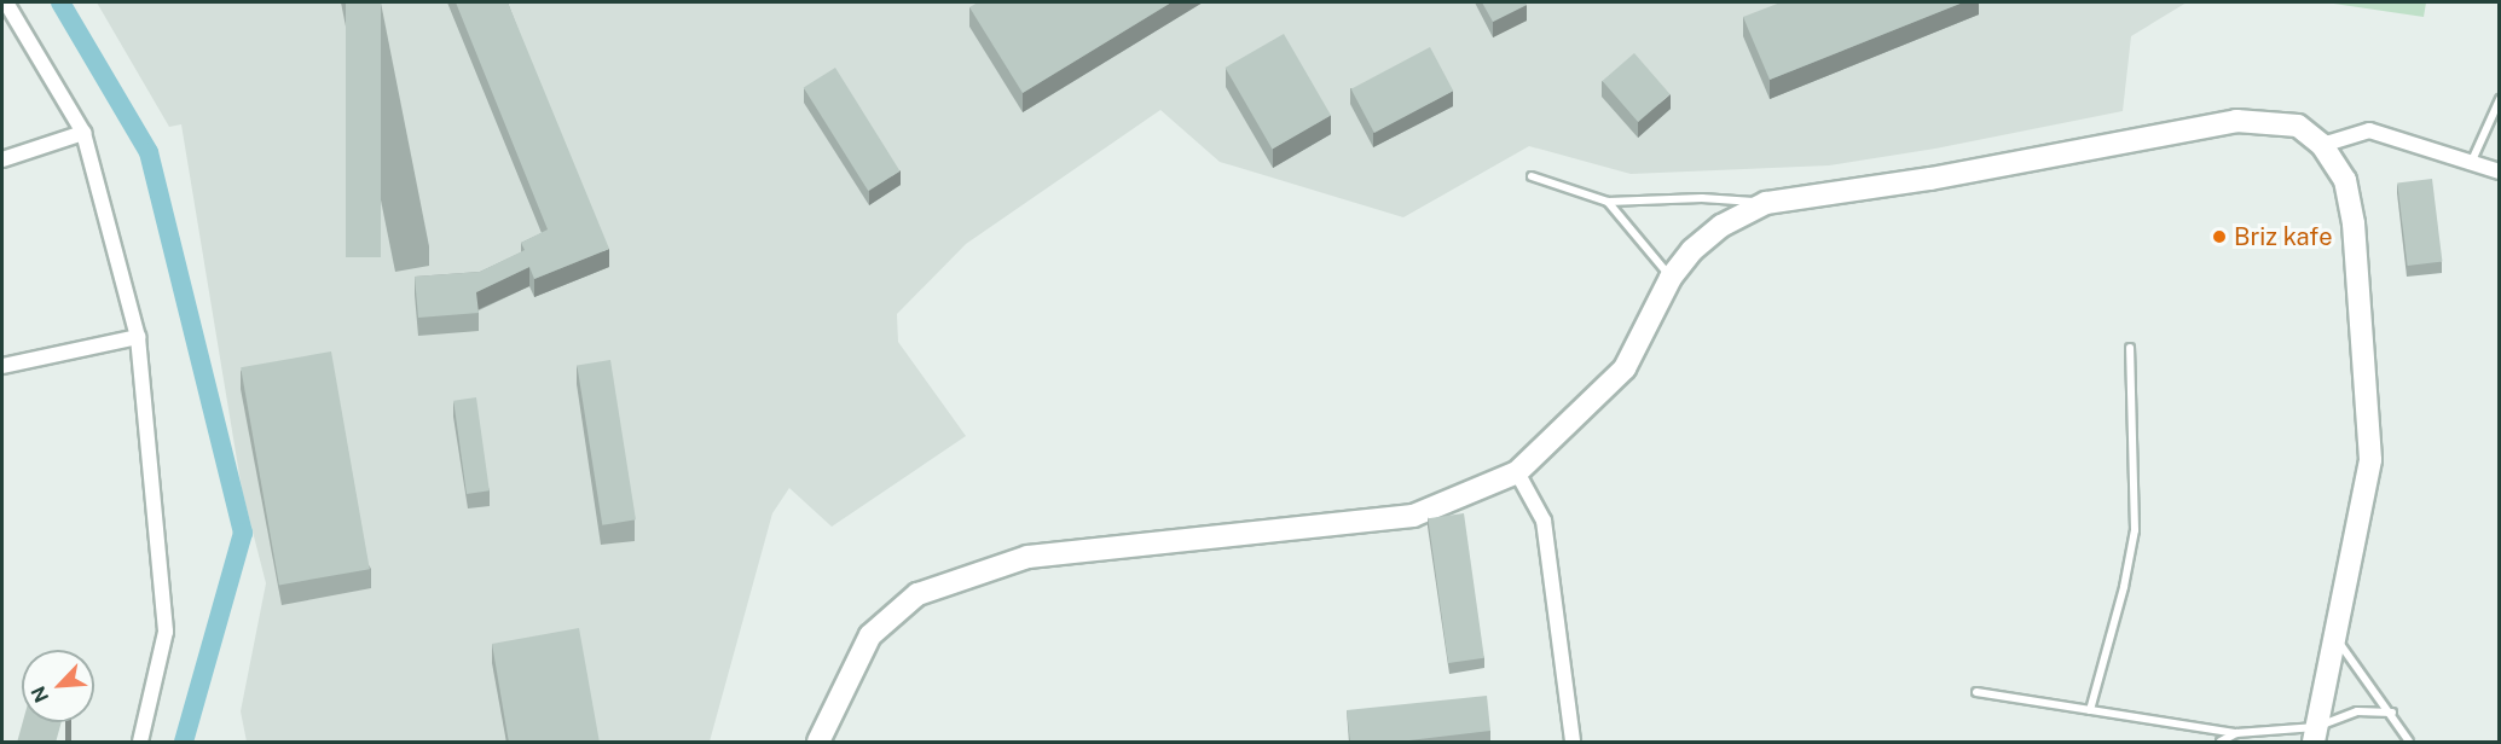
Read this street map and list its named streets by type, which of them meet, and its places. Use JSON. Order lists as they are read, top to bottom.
{
  "places": ["Briz kafe"],
  "north": "bottom left"
}
